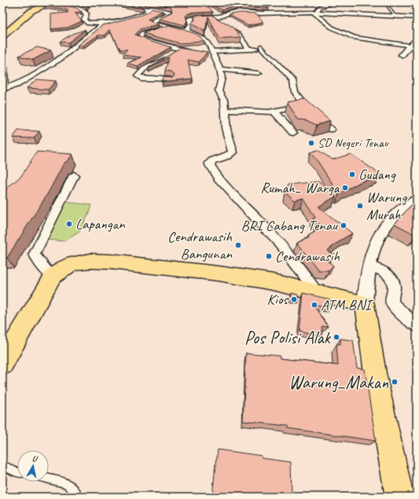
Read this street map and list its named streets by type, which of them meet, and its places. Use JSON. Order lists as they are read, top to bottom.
{
  "places": [
    "SD Negeri Tenau",
    "Gudang",
    "Rumah_ Warga",
    "Warung Murah",
    "Lapangan",
    "BRI Cabang Tenau",
    "Cendrawasih Bangunan",
    "Cendrawasih",
    "Kios",
    "ATM BNI",
    "Pos Polisi Alak",
    "Warung_Makan"
  ],
  "north": "top"
}
